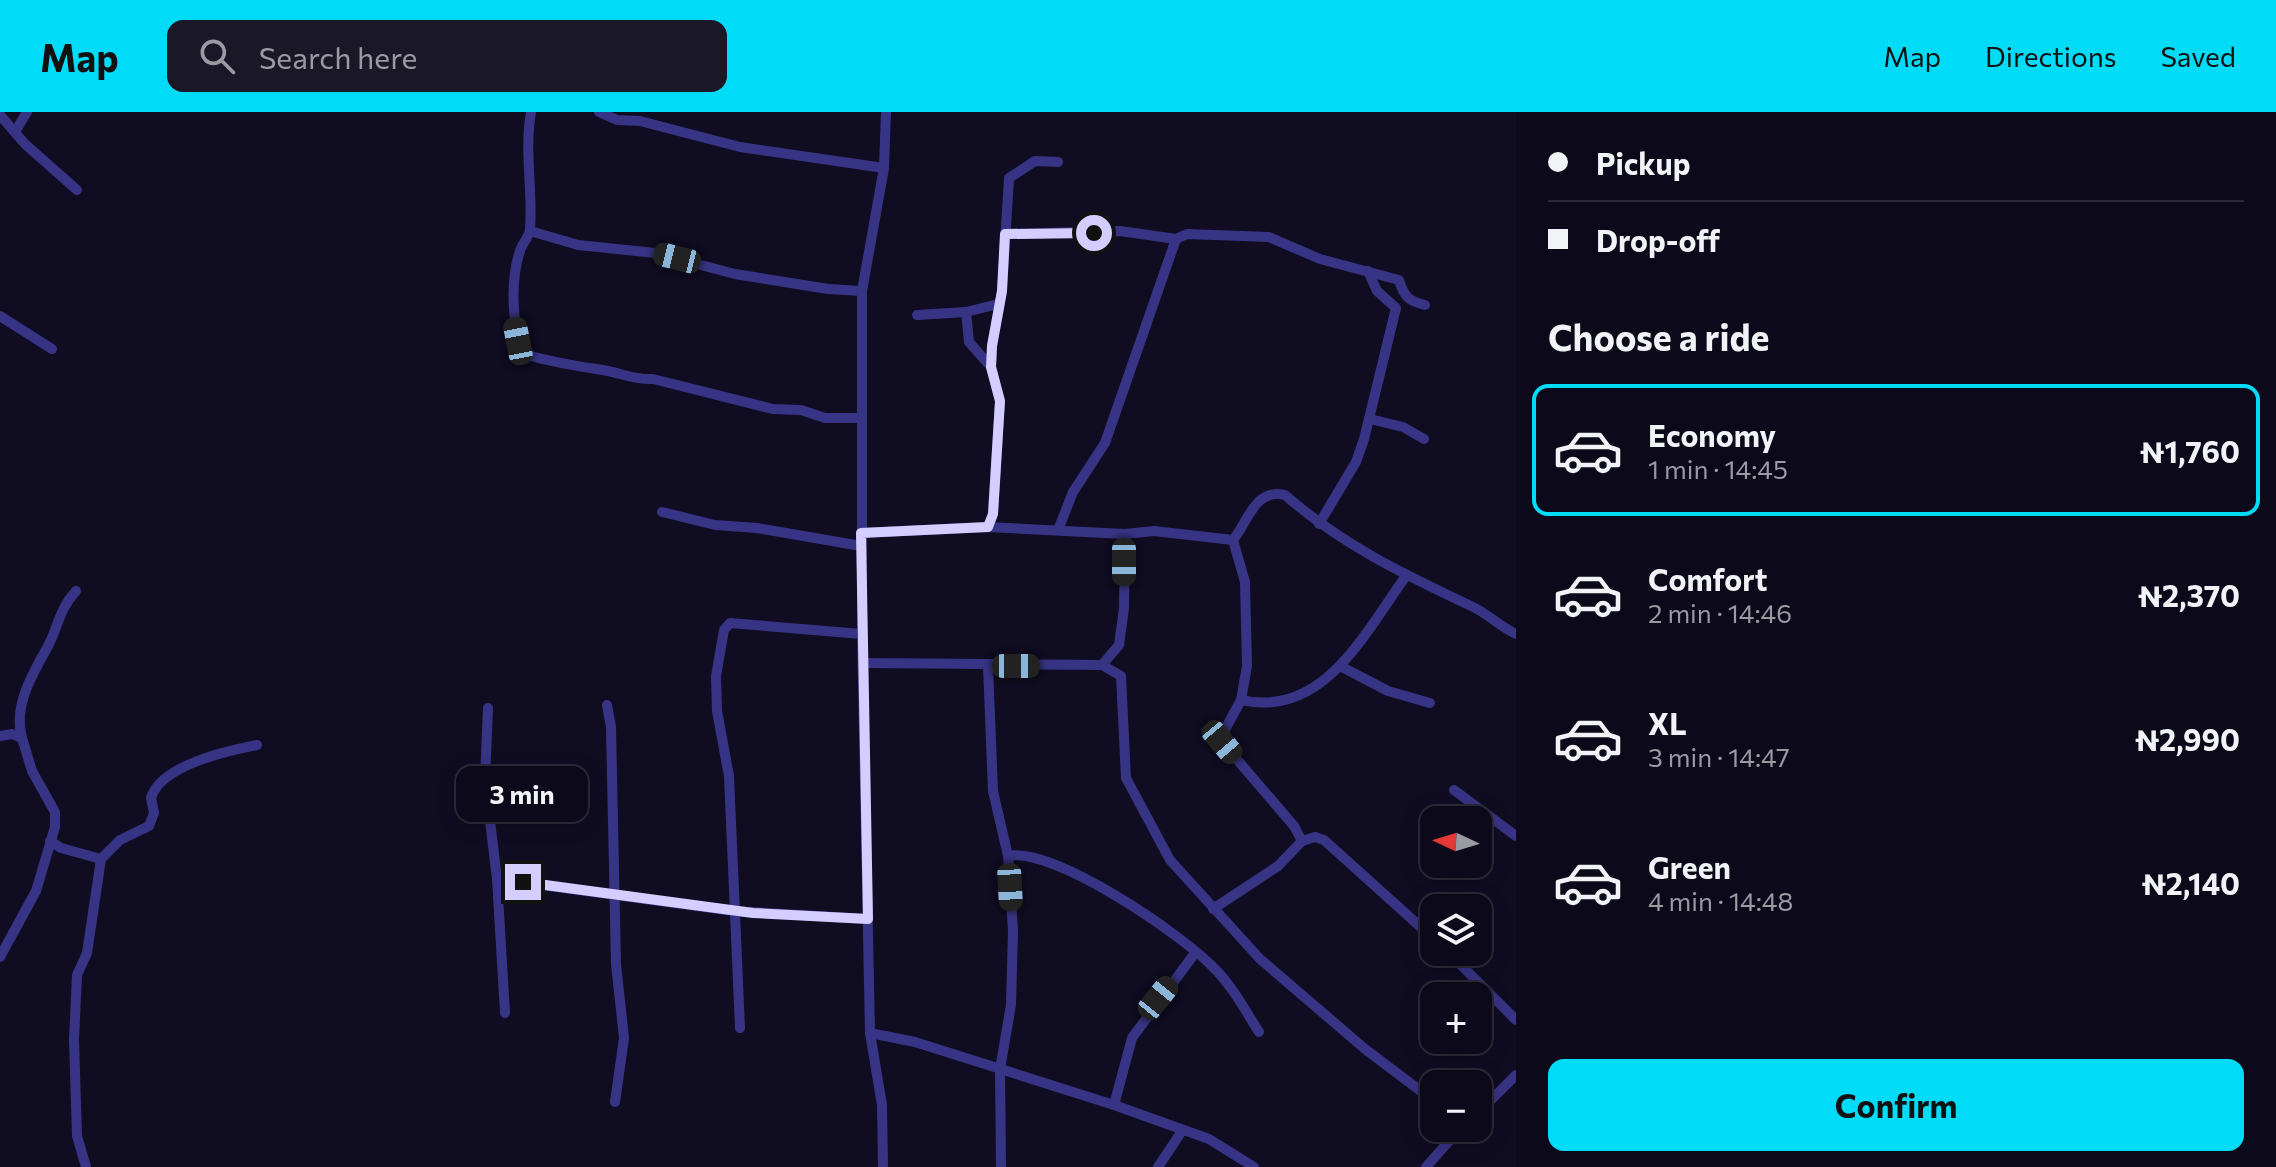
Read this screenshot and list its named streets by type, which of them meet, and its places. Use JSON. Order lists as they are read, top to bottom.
{
  "north": "left",
  "page": {
    "header": "Map",
    "search": "Search here",
    "nav": ["Map", "Directions", "Saved"],
    "banner": ["Pickup", "Drop-off"],
    "heading": "Choose a ride",
    "list": [
      {
        "name": "Economy",
        "note": "1 min · 14:45",
        "value": "₦1,760"
      },
      {
        "name": "Comfort",
        "note": "2 min · 14:46",
        "value": "₦2,370"
      },
      {
        "name": "XL",
        "note": "3 min · 14:47",
        "value": "₦2,990"
      },
      {
        "name": "Green",
        "note": "4 min · 14:48",
        "value": "₦2,140"
      }
    ],
    "bubble": "3 min",
    "map_buttons": ["+", "−"],
    "buttons": "Confirm"
  }
}
